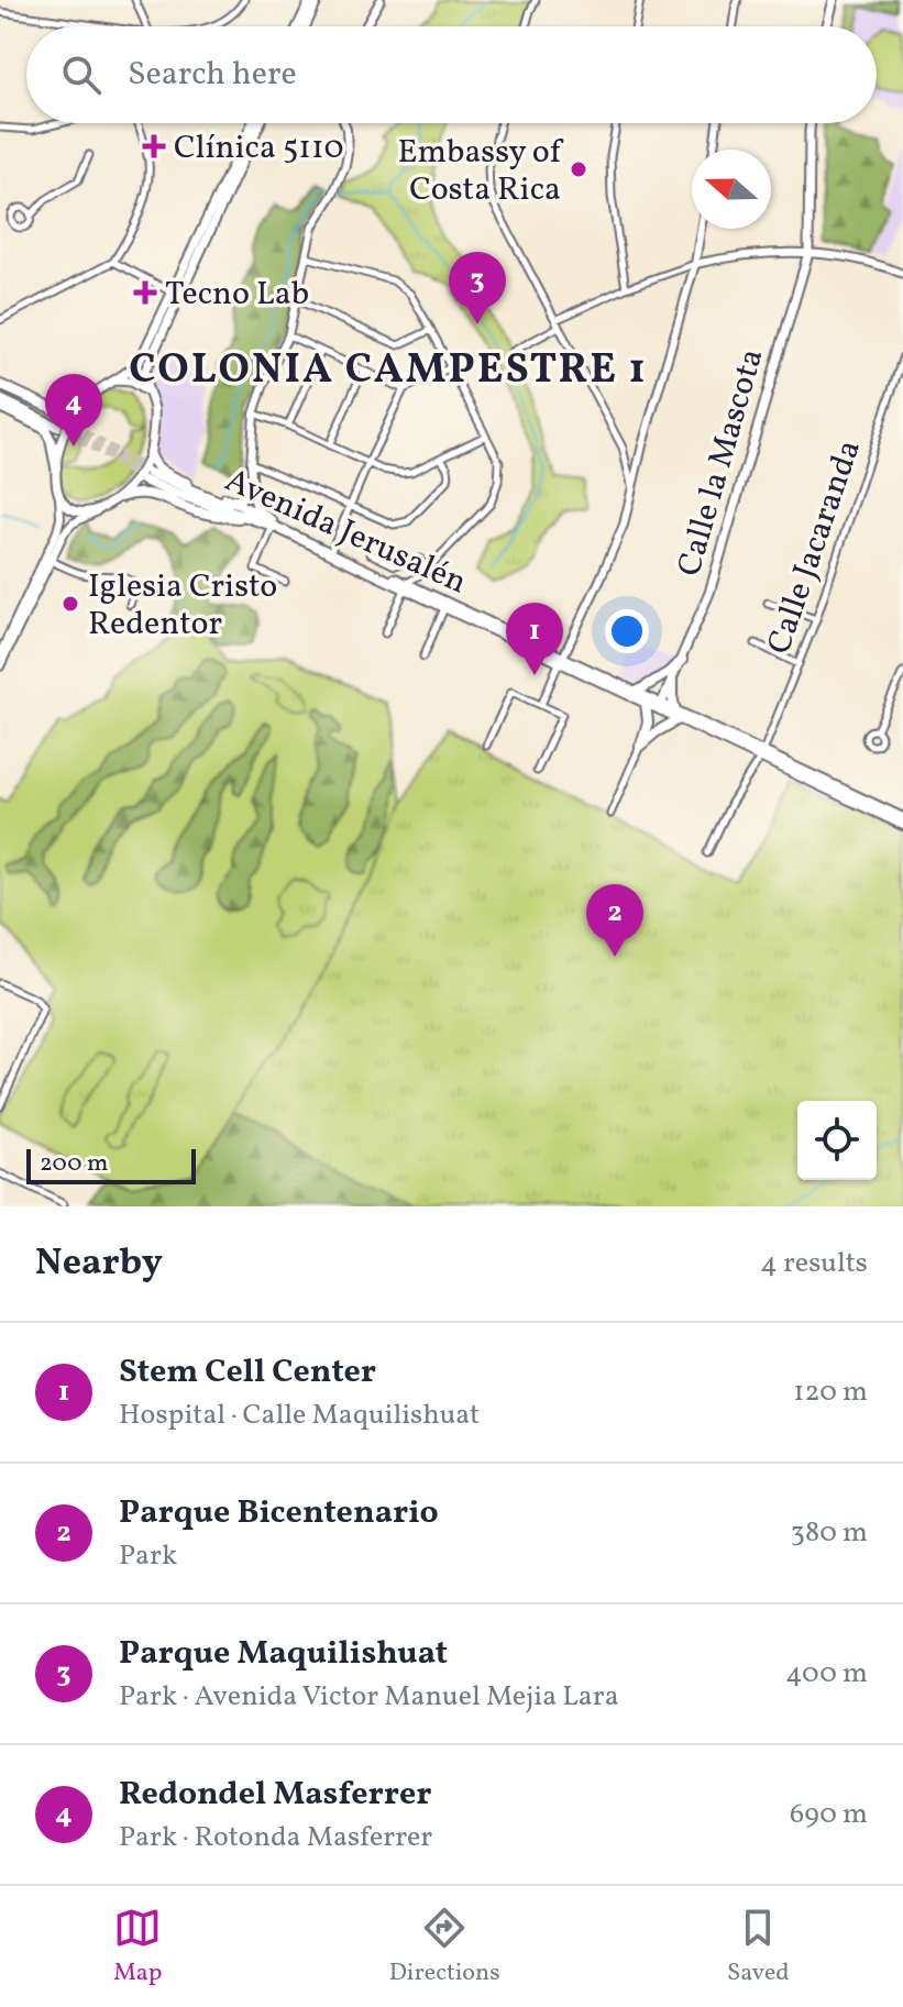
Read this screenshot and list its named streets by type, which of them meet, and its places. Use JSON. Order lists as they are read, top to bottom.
{
  "streets": {
    "main road": ["Calle la Mascota", "Avenida Jerusalén"],
    "street": ["Calle Jacaranda"]
  },
  "crossings": [
    ["Calle la Mascota", "Avenida Jerusalén"],
    ["Avenida Jerusalén", "Calle Jacaranda"]
  ],
  "districts": ["COLONIA CAMPESTRE 1"],
  "places": {
    "health": ["Clínica 5110", "Tecno Lab"],
    "other": ["Embassy of Costa Rica", "Iglesia Cristo Redentor"]
  },
  "scale_bar": "200 m",
  "north": "left",
  "page": {
    "search": "Search here",
    "pins": [
      "3",
      "4",
      "1",
      "2"
    ],
    "scale": "200 m",
    "heading": ["Nearby", "4 results"],
    "list": [
      {
        "mark": "1",
        "name": "Stem Cell Center",
        "note": "Hospital · Calle Maquilishuat",
        "value": "120 m"
      },
      {
        "mark": "2",
        "name": "Parque Bicentenario",
        "note": "Park",
        "value": "380 m"
      },
      {
        "mark": "3",
        "name": "Parque Maquilishuat",
        "note": "Park · Avenida Victor Manuel Mejia Lara",
        "value": "400 m"
      },
      {
        "mark": "4",
        "name": "Redondel Masferrer",
        "note": "Park · Rotonda Masferrer",
        "value": "690 m"
      }
    ],
    "nav": ["Map", "Directions", "Saved"]
  }
}
